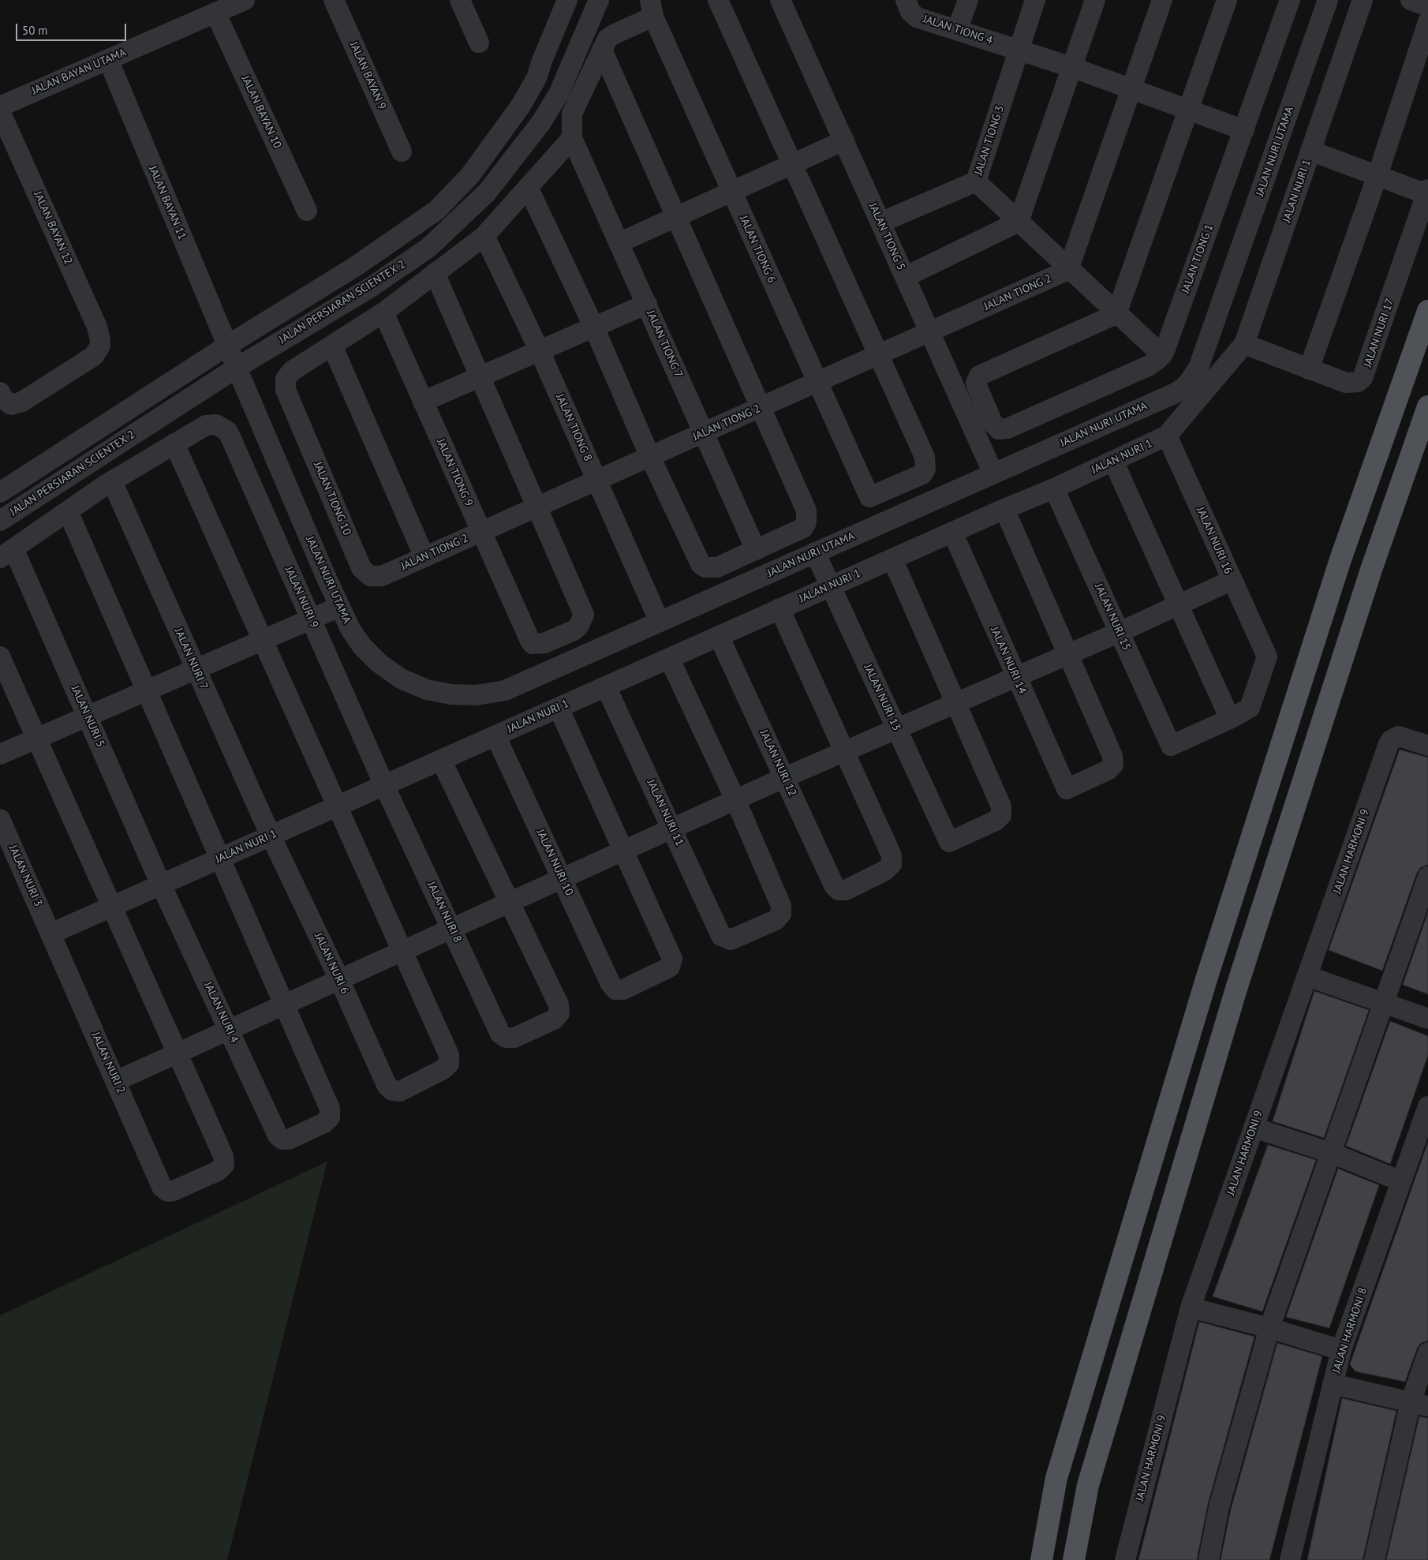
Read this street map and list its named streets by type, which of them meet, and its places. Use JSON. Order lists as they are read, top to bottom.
{
  "streets": {
    "street": [
      "JALAN TIONG 4",
      "JALAN BAYAN UTAMA",
      "JALAN BAYAN 9",
      "JALAN BAYAN 10",
      "JALAN TIONG 3",
      "JALAN NURI UTAMA",
      "JALAN NURI 1",
      "JALAN BAYAN 11",
      "JALAN BAYAN 12",
      "JALAN TIONG 5",
      "JALAN TIONG 6",
      "JALAN TIONG 1",
      "JALAN TIONG 2",
      "JALAN PERSIARAN SCIENTEX 2",
      "JALAN NURI 17",
      "JALAN TIONG 7",
      "JALAN TIONG 8",
      "JALAN TIONG 9",
      "JALAN TIONG 10",
      "JALAN NURI 16",
      "JALAN NURI 9",
      "JALAN NURI 15",
      "JALAN NURI 7",
      "JALAN NURI 14",
      "JALAN NURI 13",
      "JALAN NURI 5",
      "JALAN NURI 12",
      "JALAN NURI 11",
      "JALAN HARMONI 9",
      "JALAN NURI 10",
      "JALAN NURI 3",
      "JALAN NURI 8",
      "JALAN NURI 6",
      "JALAN NURI 4",
      "JALAN NURI 2",
      "JALAN HARMONI 8"
    ]
  },
  "crossings": [
    ["JALAN TIONG 4", "JALAN TIONG 3"],
    ["JALAN TIONG 4", "JALAN TIONG 1"],
    ["JALAN BAYAN UTAMA", "JALAN BAYAN 10"],
    ["JALAN BAYAN UTAMA", "JALAN BAYAN 11"],
    ["JALAN TIONG 3", "JALAN TIONG 5"],
    ["JALAN NURI UTAMA", "JALAN BAYAN 11"],
    ["JALAN NURI UTAMA", "JALAN TIONG 5"],
    ["JALAN NURI UTAMA", "JALAN PERSIARAN SCIENTEX 2"],
    ["JALAN NURI UTAMA", "JALAN TIONG 8"],
    ["JALAN NURI UTAMA", "JALAN NURI 13"],
    ["JALAN NURI 1", "JALAN NURI 17"],
    ["JALAN NURI 1", "JALAN NURI 16"],
    ["JALAN NURI 1", "JALAN NURI 9"],
    ["JALAN NURI 1", "JALAN NURI 15"],
    ["JALAN NURI 1", "JALAN NURI 7"],
    ["JALAN NURI 1", "JALAN NURI 14"],
    ["JALAN NURI 1", "JALAN NURI 13"],
    ["JALAN NURI 1", "JALAN NURI 5"],
    ["JALAN NURI 1", "JALAN NURI 12"],
    ["JALAN NURI 1", "JALAN NURI 11"],
    ["JALAN NURI 1", "JALAN NURI 10"],
    ["JALAN NURI 1", "JALAN NURI 3"],
    ["JALAN NURI 1", "JALAN NURI 8"],
    ["JALAN NURI 1", "JALAN NURI 6"],
    ["JALAN NURI 1", "JALAN NURI 4"],
    ["JALAN NURI 1", "JALAN NURI 2"],
    ["JALAN TIONG 5", "JALAN TIONG 2"],
    ["JALAN TIONG 6", "JALAN TIONG 2"],
    ["JALAN TIONG 2", "JALAN TIONG 7"],
    ["JALAN TIONG 2", "JALAN TIONG 8"],
    ["JALAN TIONG 2", "JALAN TIONG 9"],
    ["JALAN TIONG 2", "JALAN TIONG 10"],
    ["JALAN TIONG 7", "JALAN TIONG 10"],
    ["JALAN TIONG 8", "JALAN TIONG 10"],
    ["JALAN TIONG 9", "JALAN TIONG 10"],
    ["JALAN NURI 16", "JALAN NURI 15"],
    ["JALAN NURI 9", "JALAN NURI 8"],
    ["JALAN NURI 7", "JALAN NURI 6"],
    ["JALAN NURI 5", "JALAN NURI 4"],
    ["JALAN NURI 3", "JALAN NURI 2"]
  ],
  "scale_bar": "50 m"
}
